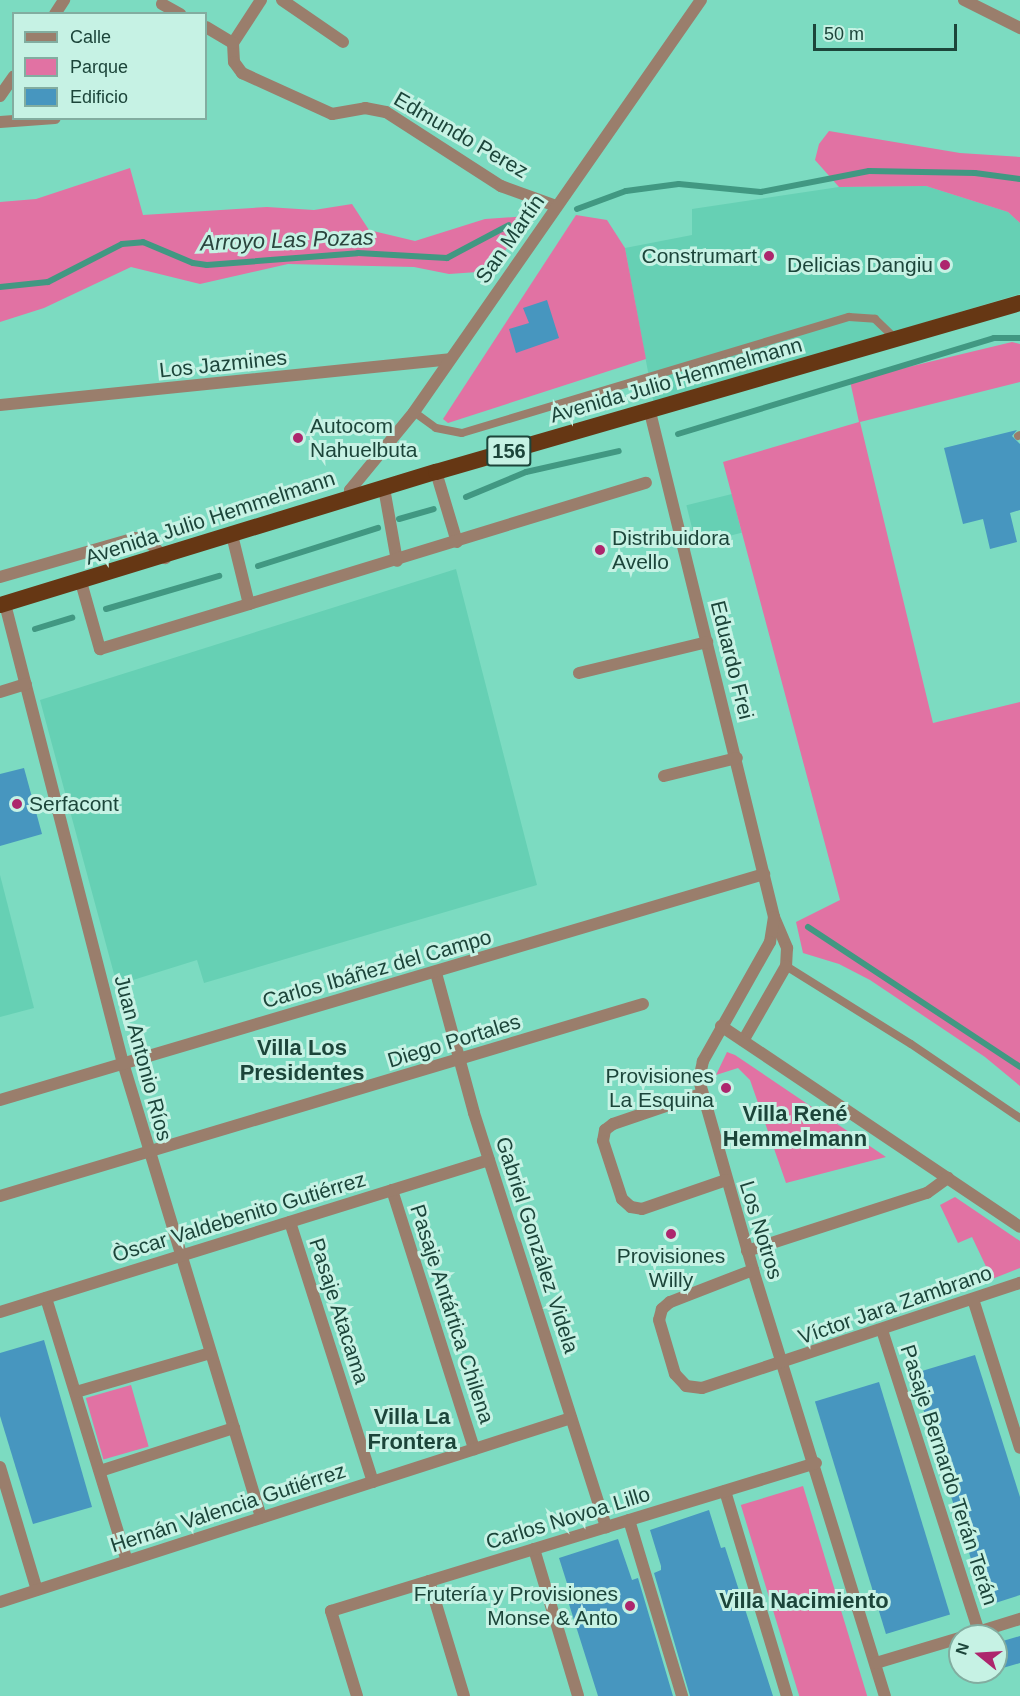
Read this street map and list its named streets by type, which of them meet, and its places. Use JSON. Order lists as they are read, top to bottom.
{
  "streets": {
    "highway": ["Avenida Julio Hemmelmann", "156"],
    "street": [
      "Edmundo Perez",
      "San Martín",
      "Los Jazmines",
      "Eduardo Frei",
      "Carlos Ibáñez del Campo",
      "Diego Portales",
      "Juan Antonio Ríos",
      "Òscar Valdebenito Gutiérrez",
      "Los Notros",
      "Gabriel González Videla",
      "Víctor Jara Zambrano",
      "Pasaje Atacama",
      "Pasaje Antártica Chilena",
      "Pasaje Bernardo Terán Terán",
      "Hernán Valencia Gutiérrez",
      "Carlos Novoa Lillo"
    ]
  },
  "crossings": [
    ["Edmundo Perez", "San Martín"],
    ["San Martín", "Los Jazmines"],
    ["San Martín", "Avenida Julio Hemmelmann"],
    ["Avenida Julio Hemmelmann", "Eduardo Frei"],
    ["Avenida Julio Hemmelmann", "Juan Antonio Ríos"],
    ["Eduardo Frei", "Carlos Ibáñez del Campo"],
    ["Eduardo Frei", "Los Notros"],
    ["Carlos Ibáñez del Campo", "Juan Antonio Ríos"],
    ["Carlos Ibáñez del Campo", "Gabriel González Videla"],
    ["Diego Portales", "Juan Antonio Ríos"],
    ["Diego Portales", "Gabriel González Videla"],
    ["Juan Antonio Ríos", "Òscar Valdebenito Gutiérrez"],
    ["Juan Antonio Ríos", "Hernán Valencia Gutiérrez"],
    ["Òscar Valdebenito Gutiérrez", "Gabriel González Videla"],
    ["Òscar Valdebenito Gutiérrez", "Pasaje Atacama"],
    ["Òscar Valdebenito Gutiérrez", "Pasaje Antártica Chilena"],
    ["Los Notros", "Víctor Jara Zambrano"],
    ["Los Notros", "Carlos Novoa Lillo"],
    ["Gabriel González Videla", "Hernán Valencia Gutiérrez"],
    ["Gabriel González Videla", "Carlos Novoa Lillo"],
    ["Víctor Jara Zambrano", "Pasaje Bernardo Terán Terán"],
    ["Pasaje Atacama", "Hernán Valencia Gutiérrez"],
    ["Pasaje Antártica Chilena", "Hernán Valencia Gutiérrez"]
  ],
  "districts": [
    "Villa Los Presidentes",
    "Villa René Hemmelmann",
    "Villa La Frontera",
    "Villa Nacimiento"
  ],
  "water": ["Arroyo Las Pozas"],
  "places": [
    "Construmart",
    "Delicias Dangiu",
    "Autocom Nahuelbuta",
    "Distribuidora Avello",
    "Serfacont",
    "Provisiones La Esquina",
    "Provisiones Willy",
    "Frutería y Provisiones Monse & Anto"
  ],
  "legend": ["Calle", "Parque", "Edificio"],
  "scale_bar": "50 m",
  "north": "left"
}
